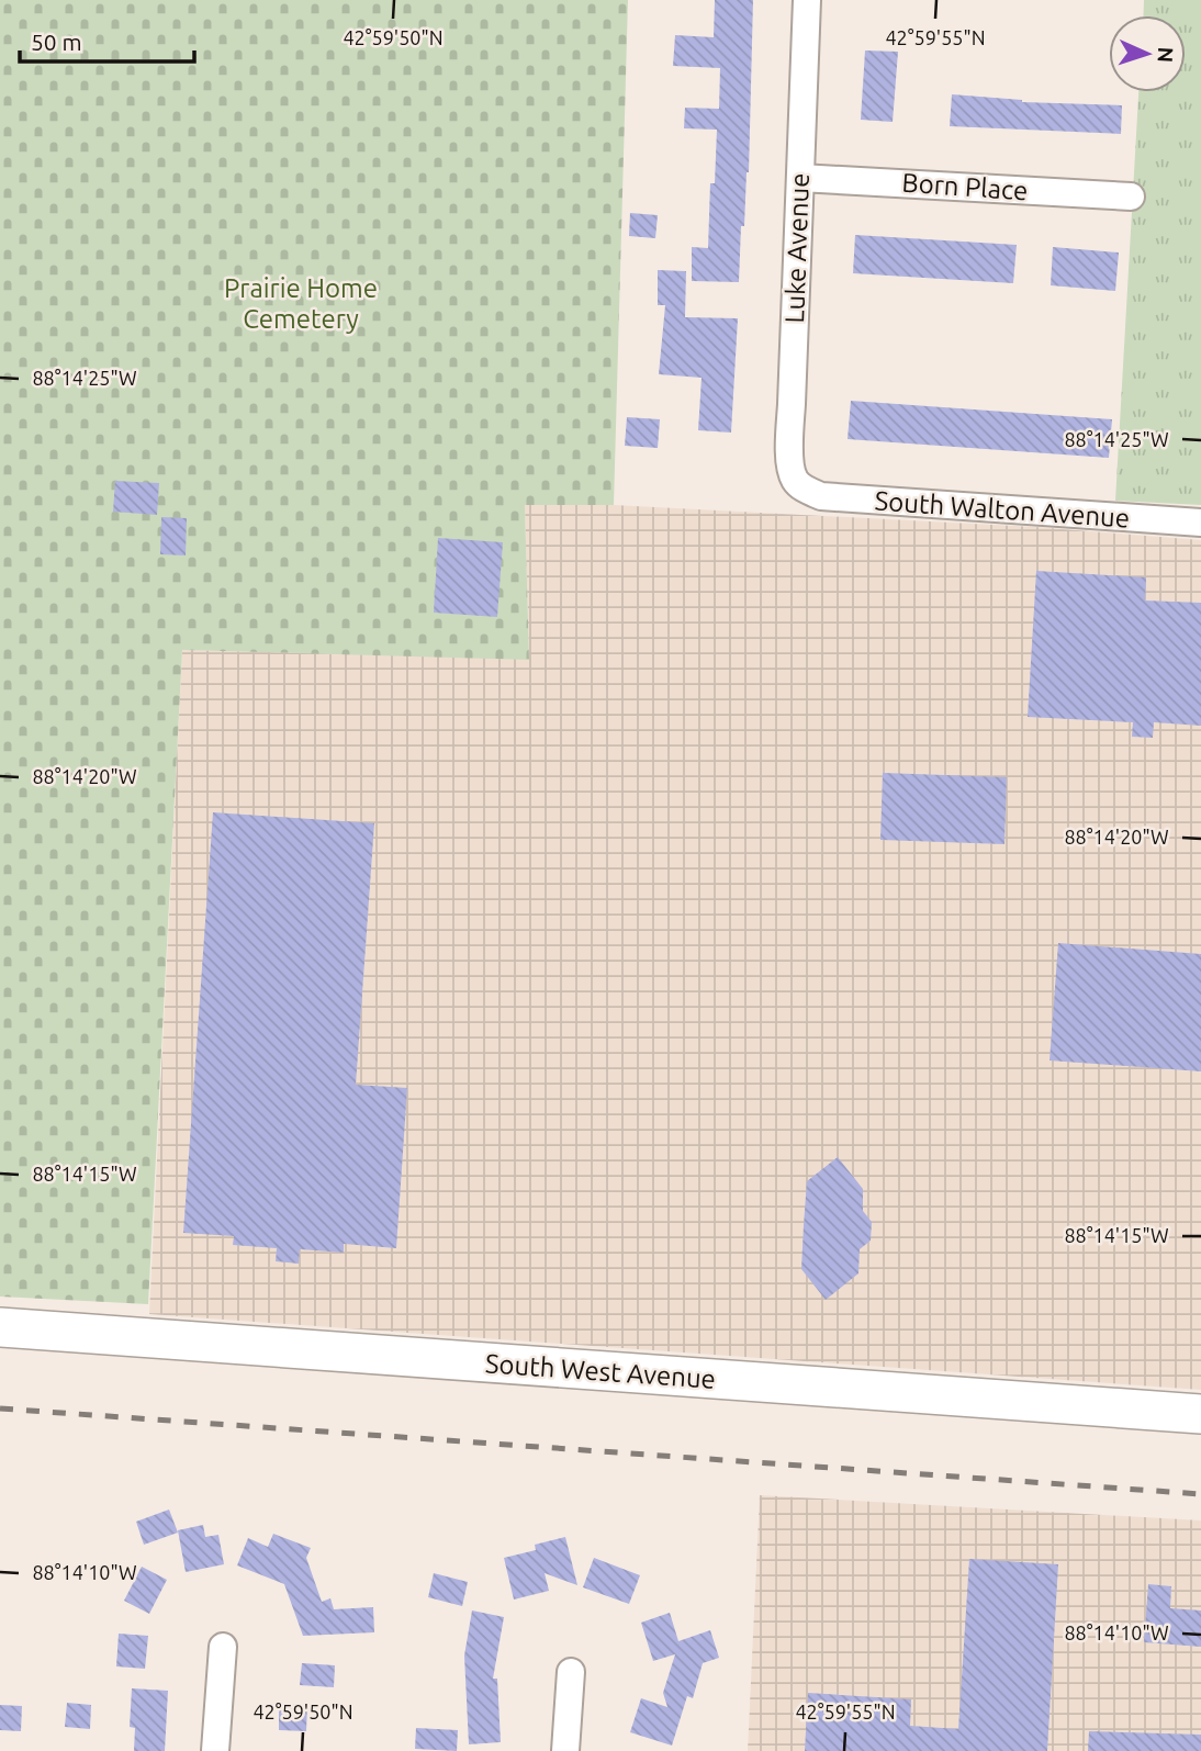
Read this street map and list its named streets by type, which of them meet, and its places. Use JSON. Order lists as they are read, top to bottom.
{
  "streets": {
    "street": [
      "Born Place",
      "Luke Avenue",
      "South Walton Avenue",
      "South West Avenue"
    ]
  },
  "crossings": [
    ["Born Place", "Luke Avenue"],
    ["Luke Avenue", "South Walton Avenue"]
  ],
  "parks": ["Prairie Home Cemetery"],
  "scale_bar": "50 m",
  "north": "right",
  "coordinates": [
    "42°59'50\"N",
    "42°59'55\"N",
    "88°14'25\"W",
    "88°14'20\"W",
    "88°14'15\"W",
    "88°14'10\"W"
  ]
}
